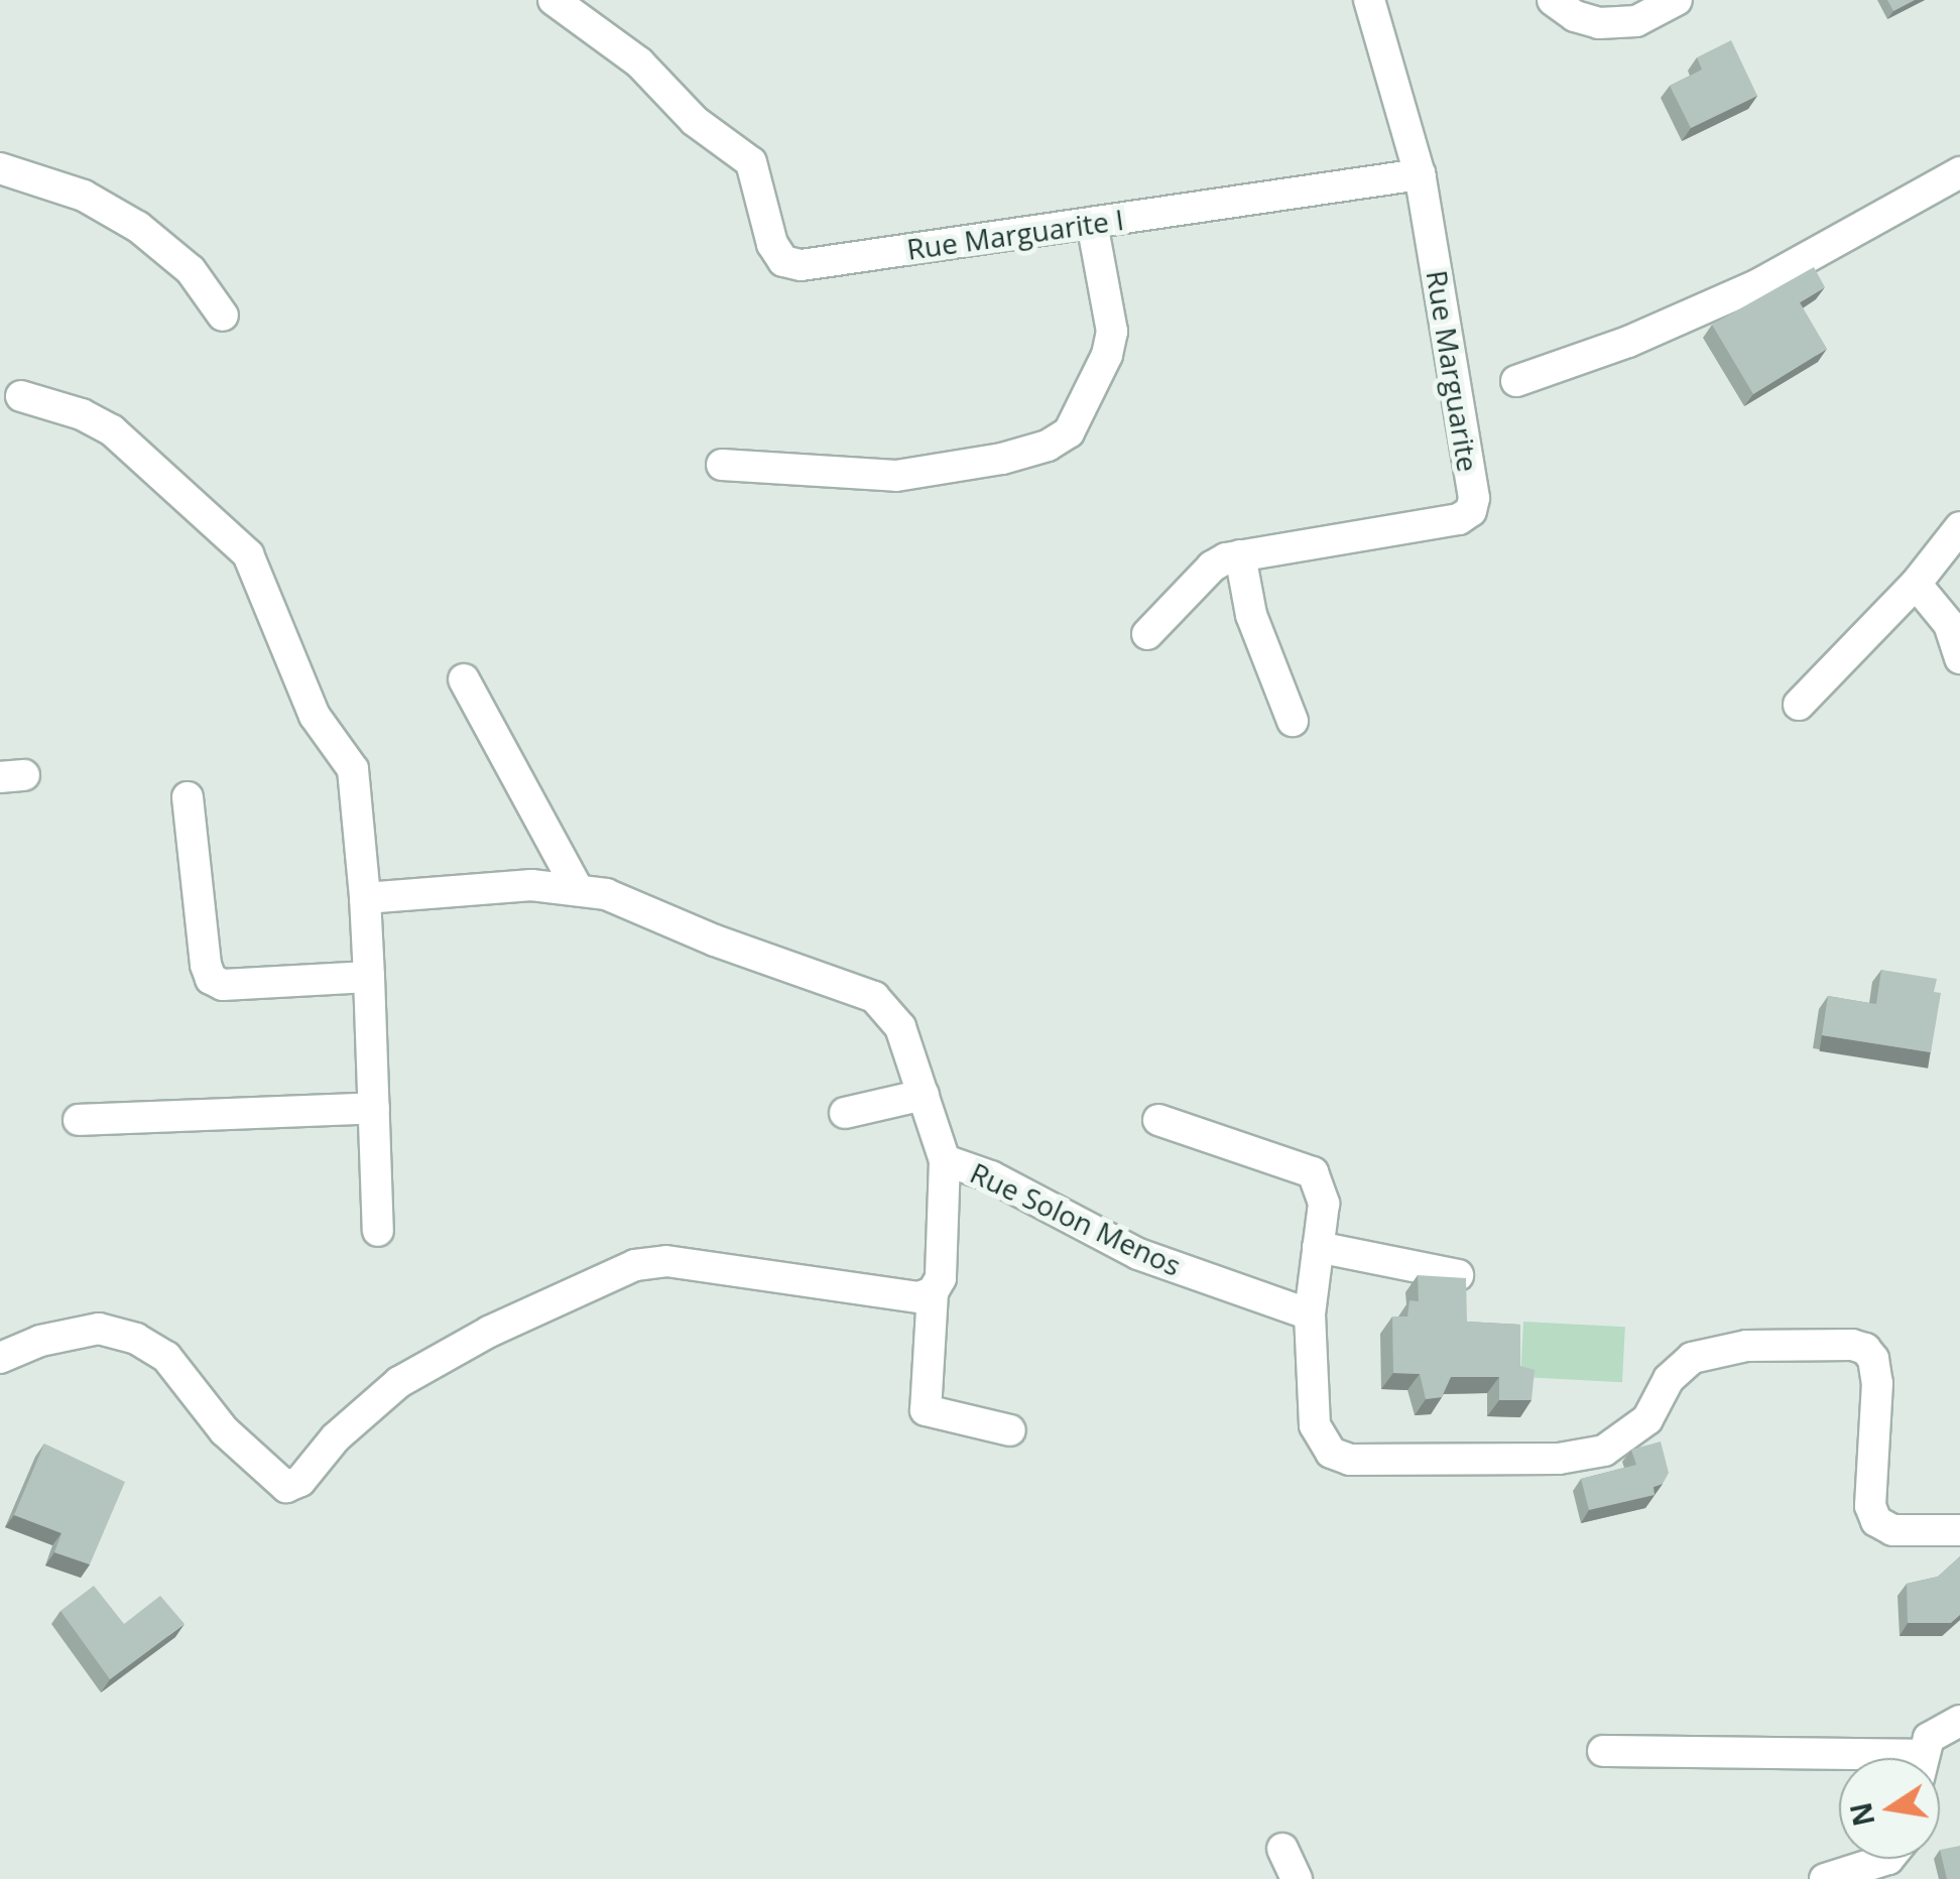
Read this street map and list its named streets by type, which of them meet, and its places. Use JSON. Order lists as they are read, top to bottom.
{
  "streets": {
    "street": ["Rue Marguarite I", "Rue Marguarite", "Rue Solon Menos"]
  },
  "crossings": [
    ["Rue Marguarite I", "Rue Marguarite"]
  ],
  "north": "left"
}
